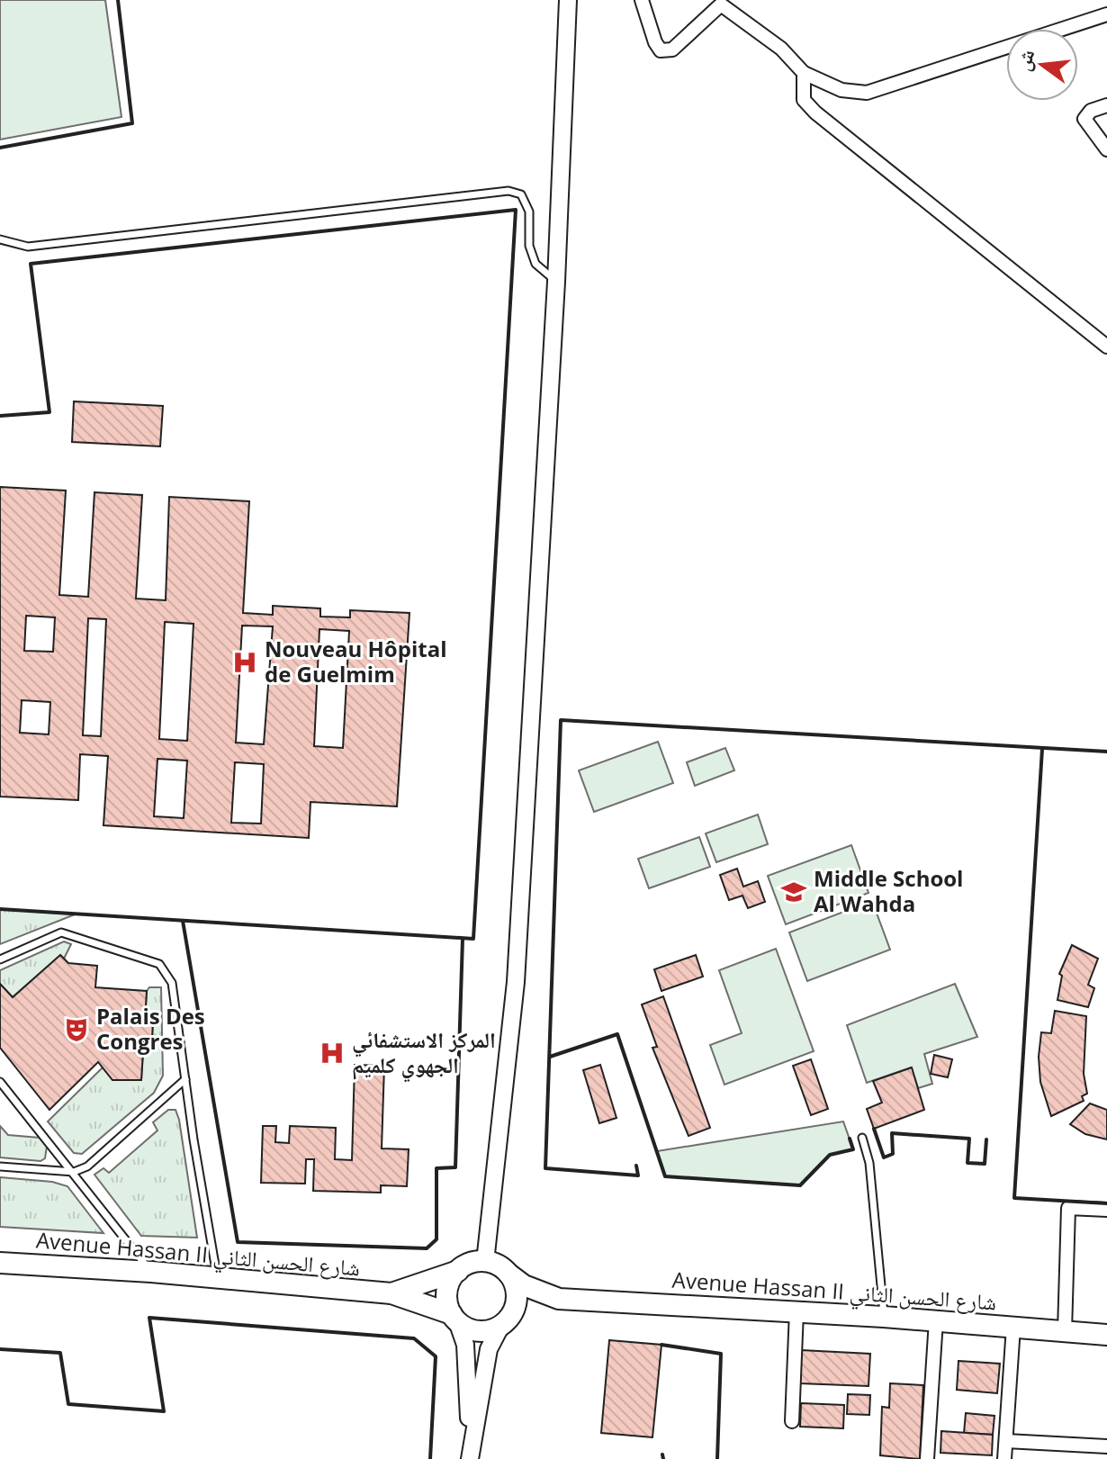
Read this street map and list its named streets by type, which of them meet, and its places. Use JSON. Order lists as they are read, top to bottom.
{
  "streets": {
    "main road": ["Avenue Hassan II شارع الحسن الثاني"]
  },
  "places": {
    "hospital": ["Nouveau Hôpital de Guelmim", "المركز الاستشفائي الجهوي كلميم"],
    "school or university": ["Middle School Al Wahda"],
    "theatre": ["Palais Des Congres"]
  },
  "north": "left"
}
